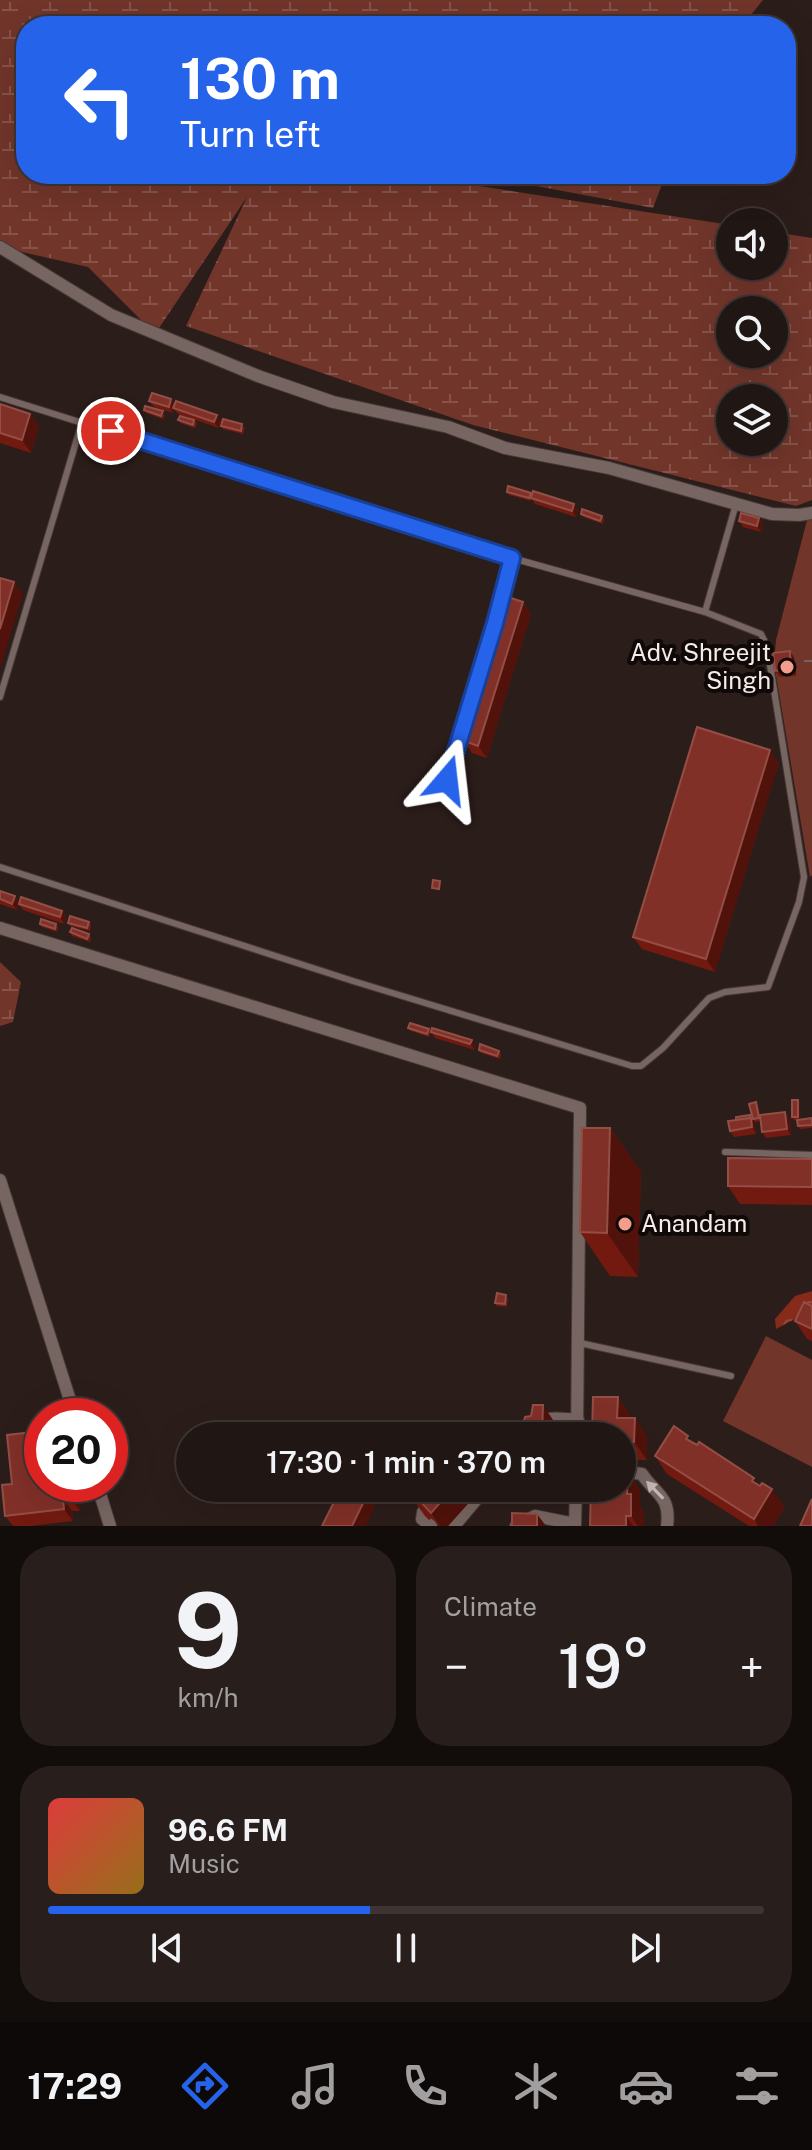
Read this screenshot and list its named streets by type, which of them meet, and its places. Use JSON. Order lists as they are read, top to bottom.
{
  "places": ["Adv. Shreejit Singh", "Anandam"],
  "page": {
    "turn": ["130 m", "Turn left"],
    "limit": "20",
    "trip": "17:30 · 1 min · 370 m",
    "tile": [
      ["9", "km/h"],
      "Climate"
    ],
    "heat": ["−", "19°", "+"],
    "song": ["96.6 FM", "Music"],
    "tabs": "17:29"
  }
}
